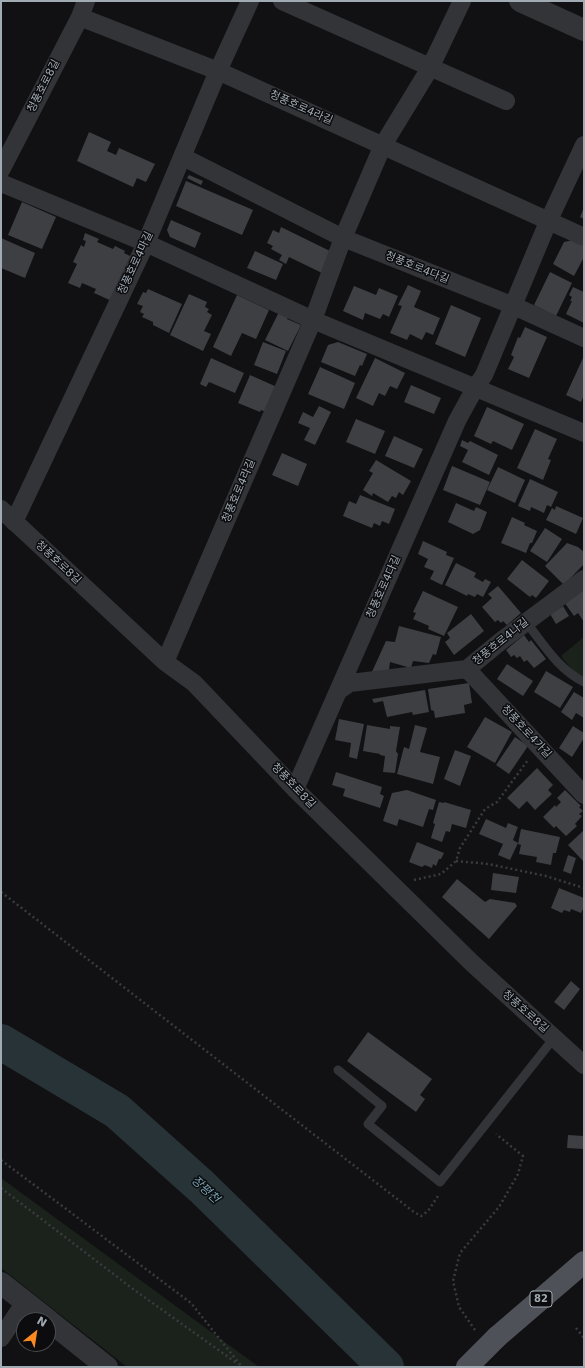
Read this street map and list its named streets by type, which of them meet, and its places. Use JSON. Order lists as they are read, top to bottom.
{
  "streets": {
    "main road": ["82"],
    "street": [
      "청풍호로8길",
      "청풍호로4라길",
      "청풍호로4마길",
      "청풍호로4다길",
      "청풍호로4나길",
      "청풍호로4가길"
    ]
  },
  "crossings": [
    ["청풍호로8길", "청풍호로4라길"],
    ["청풍호로8길", "청풍호로4마길"],
    ["청풍호로8길", "청풍호로4다길"],
    ["청풍호로4라길", "청풍호로4마길"],
    ["청풍호로4라길", "청풍호로4다길"],
    ["청풍호로4다길", "청풍호로4나길"],
    ["청풍호로4나길", "청풍호로4가길"]
  ],
  "water": ["장평천"],
  "north": "top right"
}
